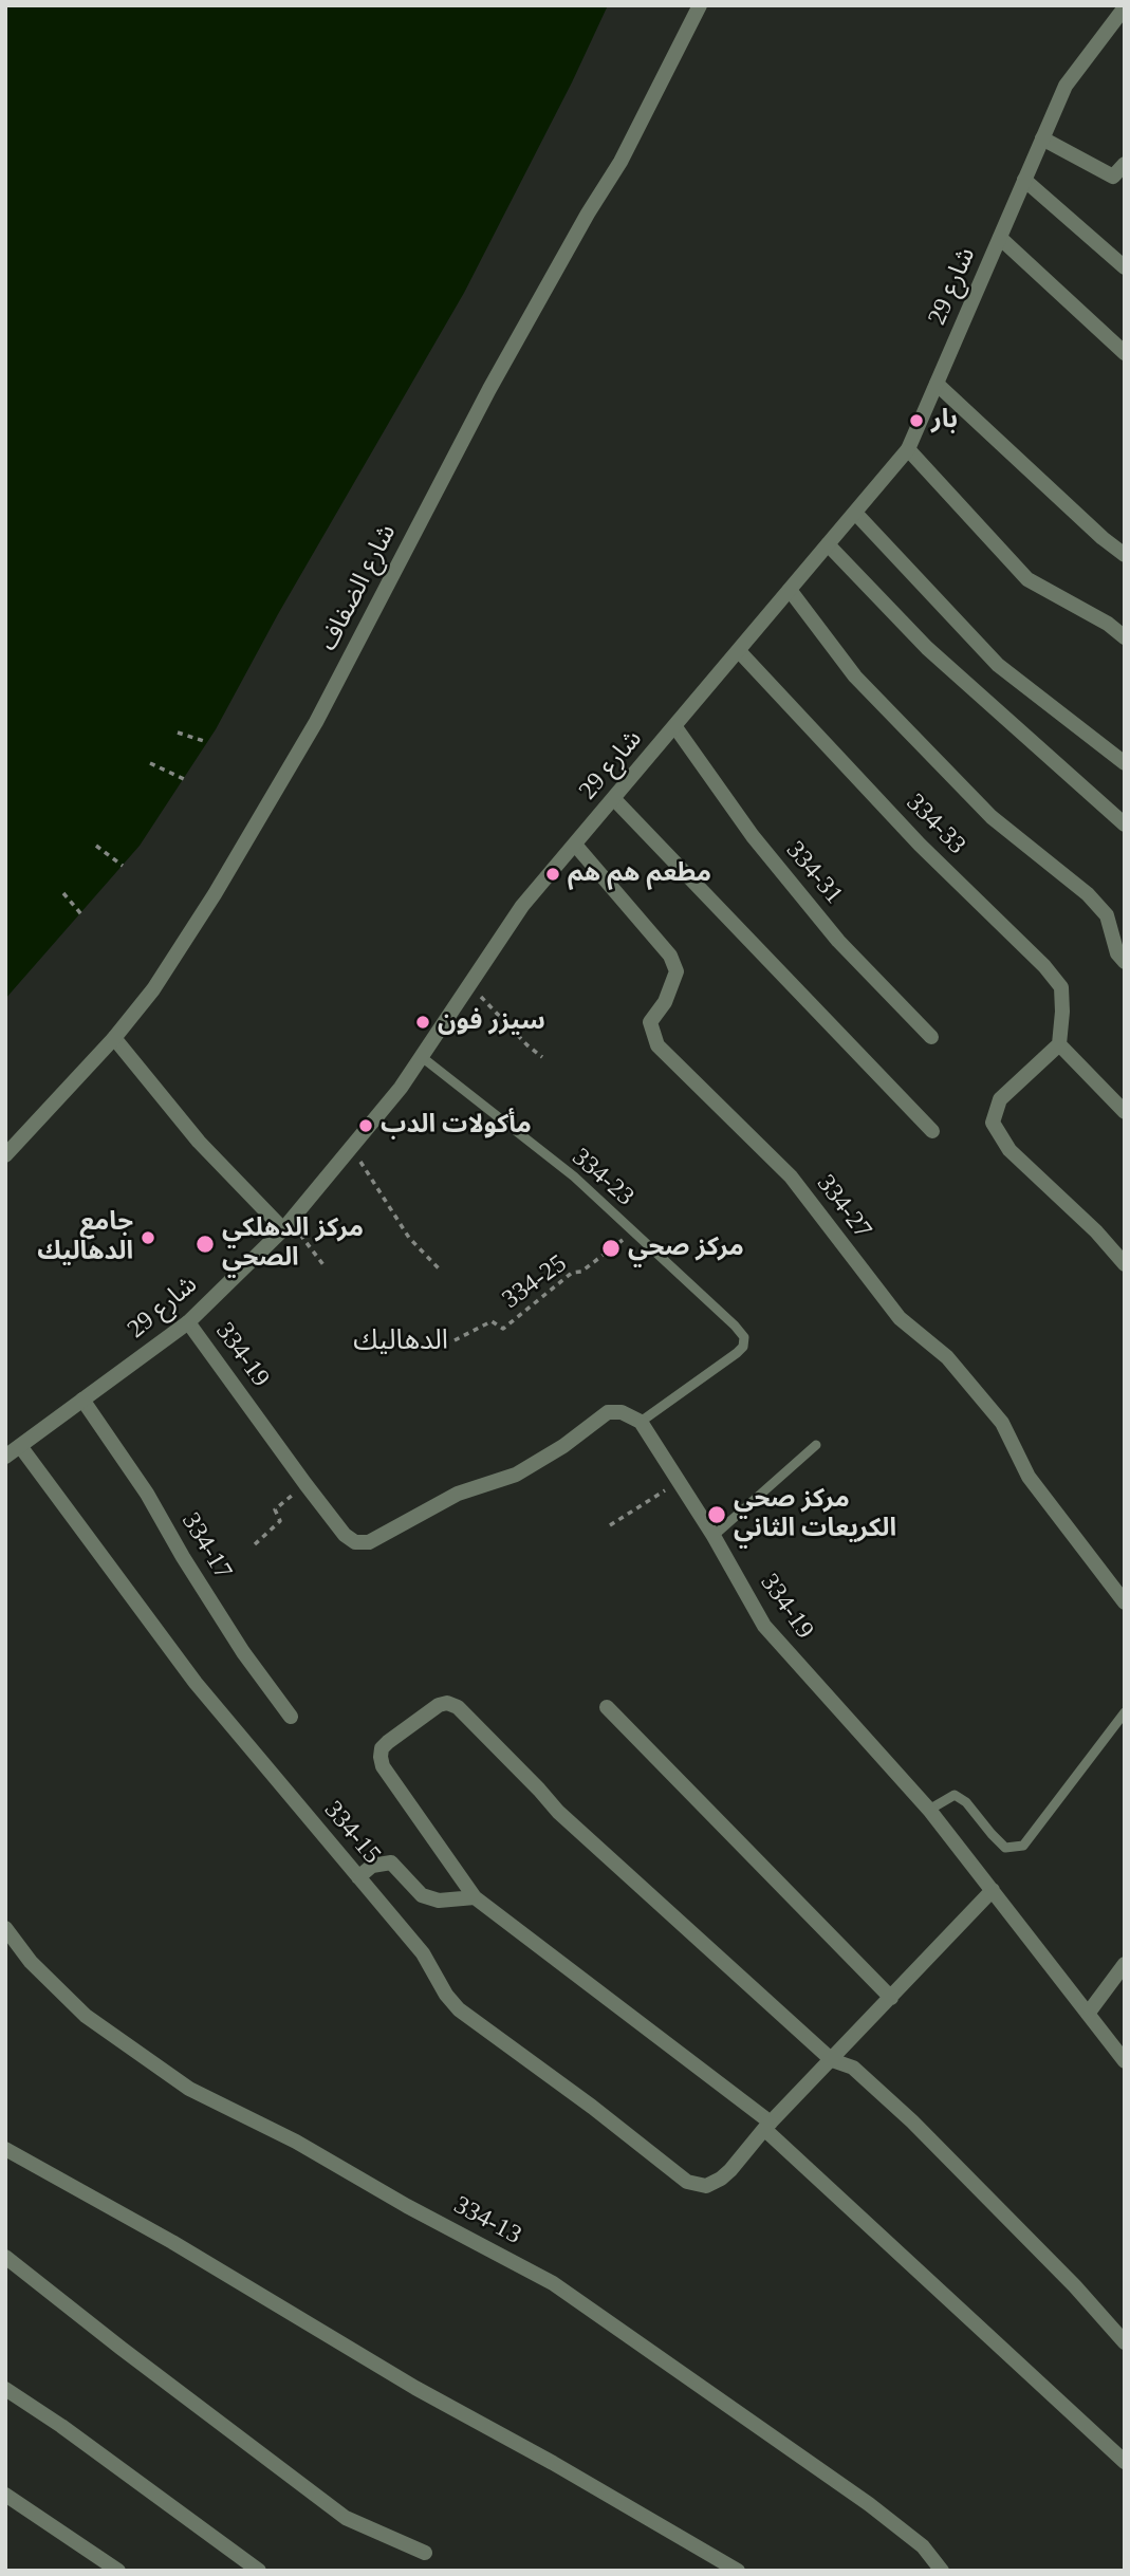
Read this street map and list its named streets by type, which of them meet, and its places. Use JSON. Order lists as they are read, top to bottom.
{
  "streets": {
    "street": [
      "شارع 29",
      "شارع الضفاف",
      "334-33",
      "334-31",
      "334-27",
      "334-19",
      "334-17",
      "334-15",
      "334-13"
    ],
    "lane": ["334-23"],
    "path": ["334-25"]
  },
  "crossings": [
    ["شارع 29", "334-33"],
    ["شارع 29", "334-31"],
    ["شارع 29", "334-23"],
    ["شارع 29", "334-27"],
    ["شارع 29", "334-19"],
    ["شارع 29", "334-17"],
    ["شارع 29", "334-15"],
    ["334-23", "334-25"],
    ["334-23", "334-19"]
  ],
  "districts": ["الدهاليك"],
  "places": [
    "بار",
    "مطعم هم هم",
    "سيزر فون",
    "مأكولات الدب",
    "جامع الدهاليك",
    "مركز الدهلكي الصحي",
    "مركز صحي",
    "مركز صحي الكريعات الثاني"
  ]
}
